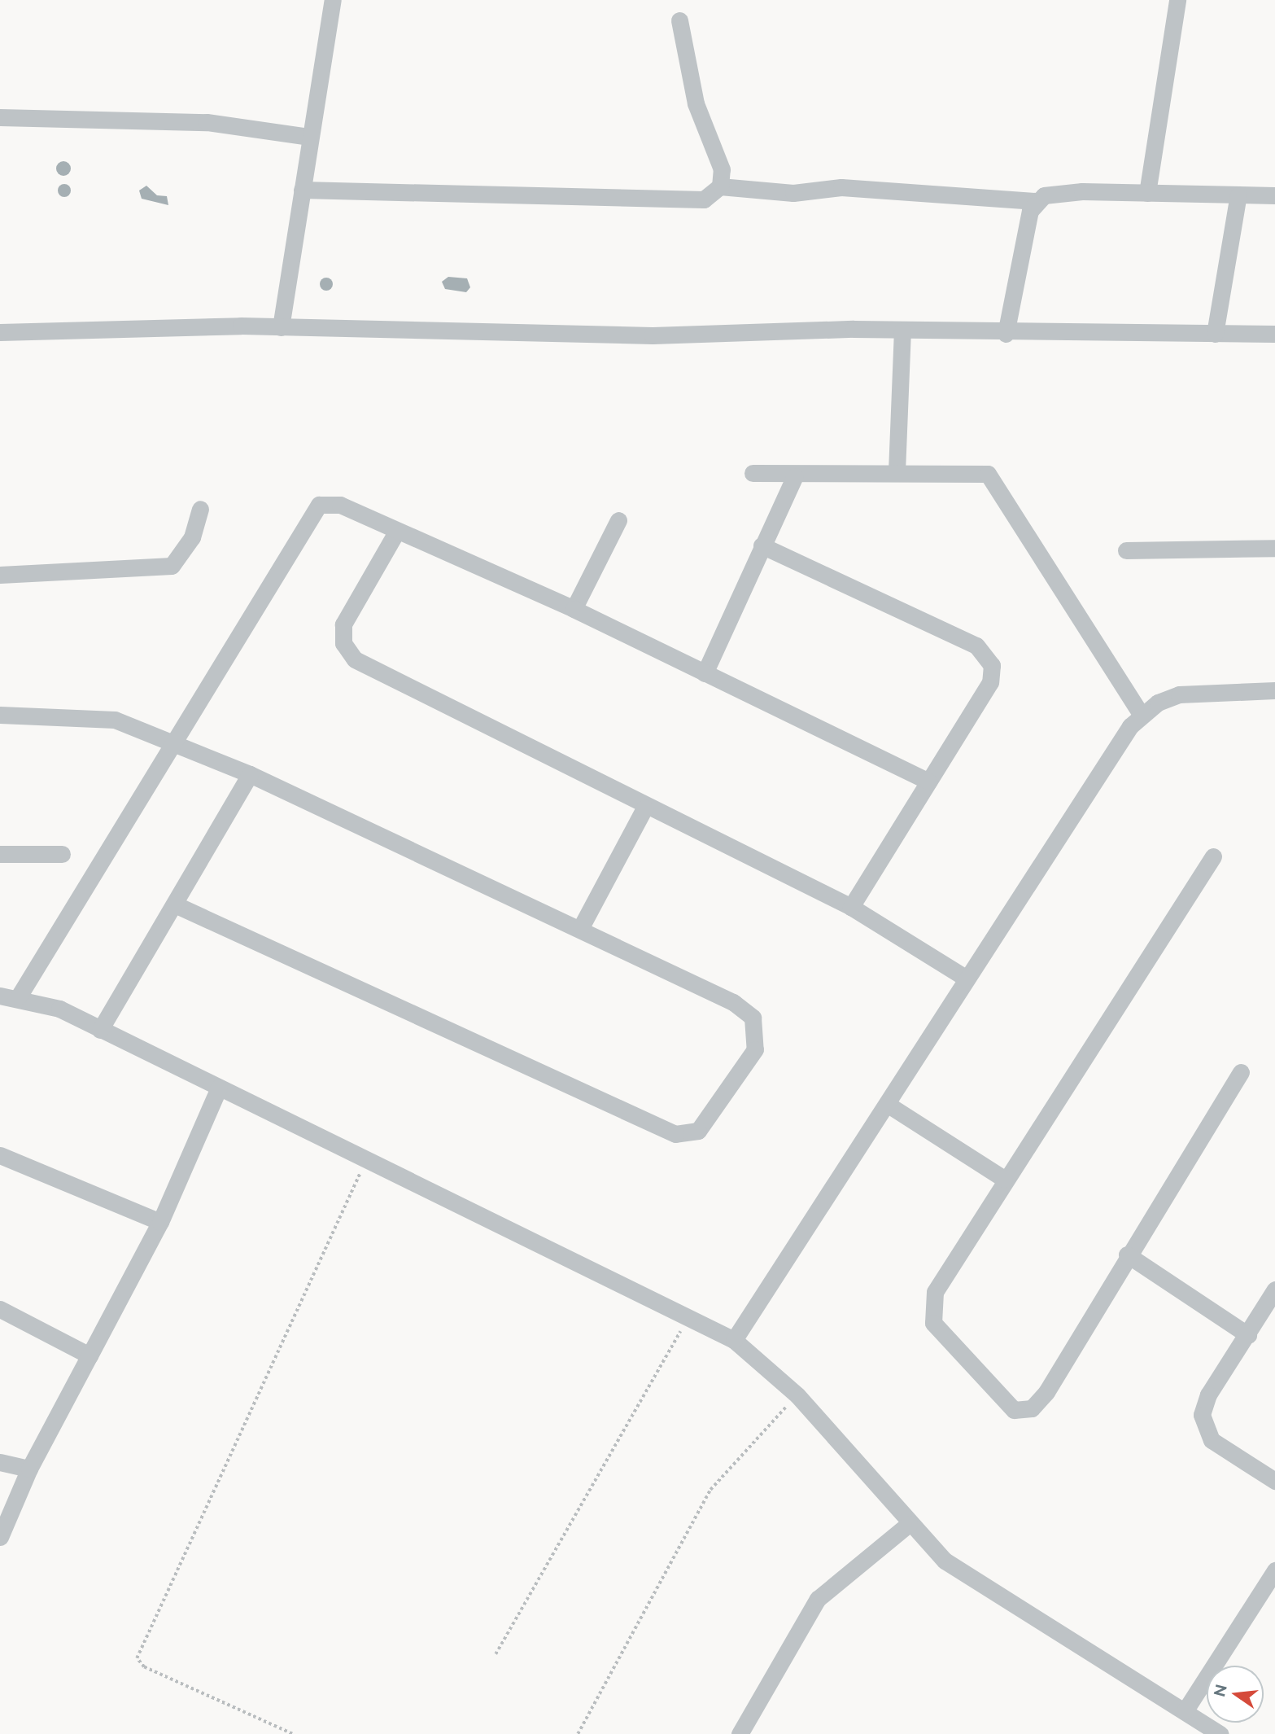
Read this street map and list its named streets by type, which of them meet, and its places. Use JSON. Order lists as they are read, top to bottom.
{
  "north": "left"
}
